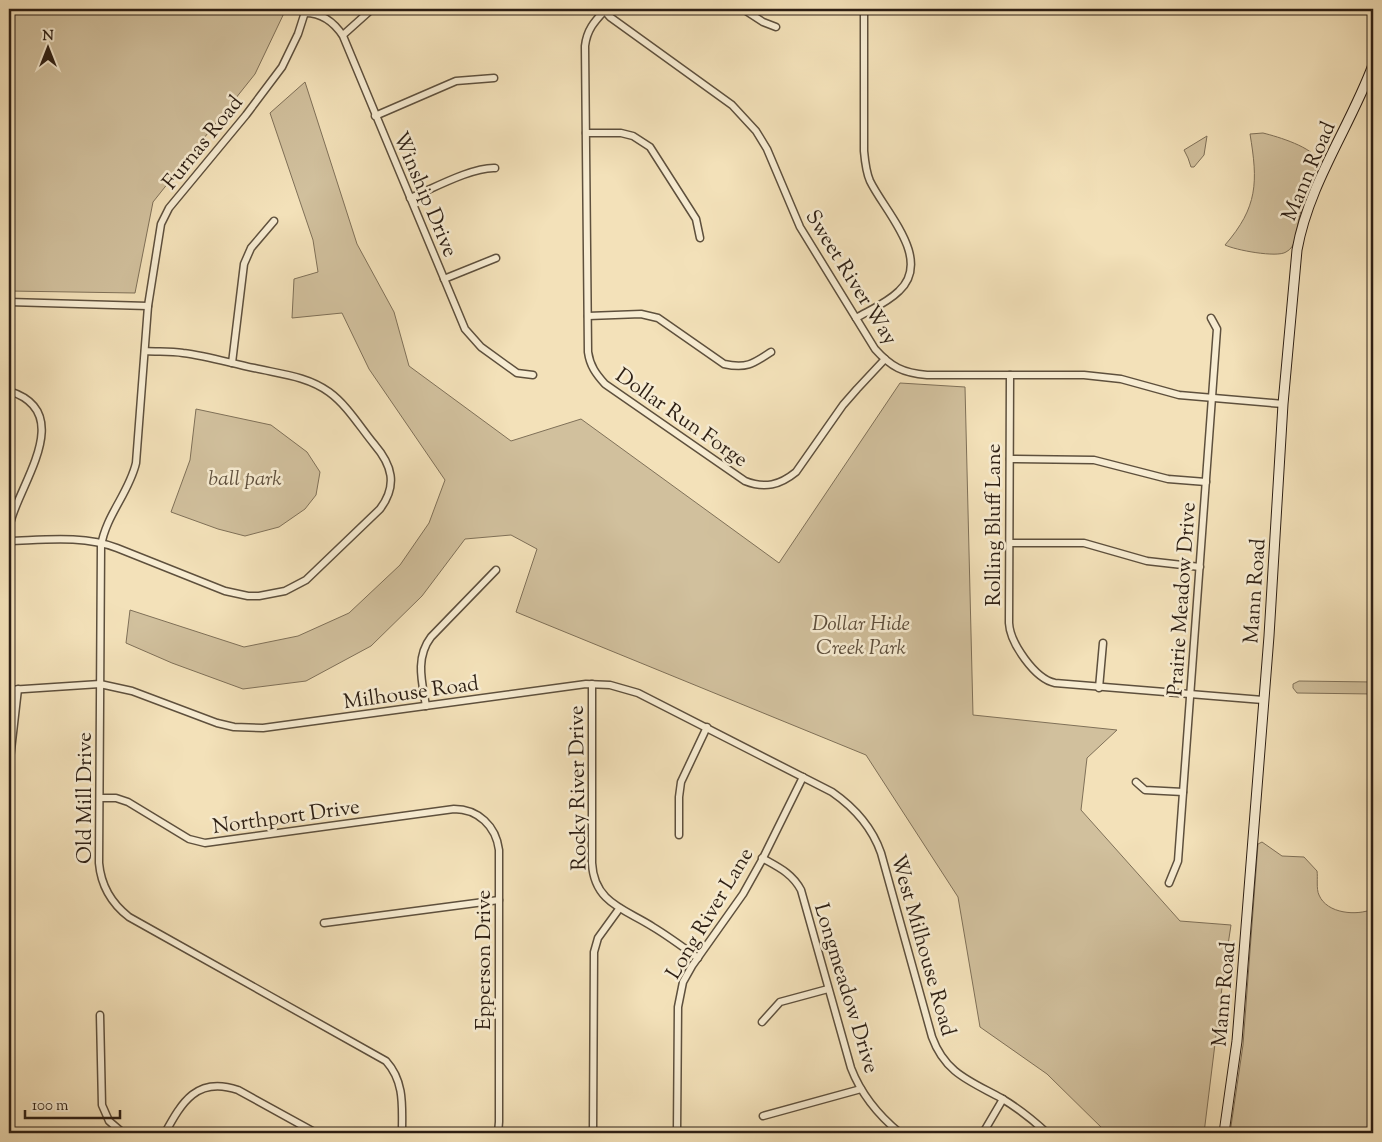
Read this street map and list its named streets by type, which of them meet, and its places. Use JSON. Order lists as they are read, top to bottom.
{
  "streets": {
    "main road": ["Mann Road"],
    "street": [
      "Furnas Road",
      "Winship Drive",
      "Sweet River Way",
      "Dollar Run Forge",
      "Rolling Bluff Lane",
      "Prairie Meadow Drive",
      "Milhouse Road",
      "Rocky River Drive",
      "Old Mill Drive",
      "Northport Drive",
      "Long River Lane",
      "West Milhouse Road",
      "Epperson Drive",
      "Longmeadow Drive"
    ]
  },
  "crossings": [
    ["Furnas Road", "Winship Drive"],
    ["Furnas Road", "Old Mill Drive"],
    ["Mann Road", "Sweet River Way"],
    ["Mann Road", "Rolling Bluff Lane"],
    ["Sweet River Way", "Dollar Run Forge"],
    ["Sweet River Way", "Rolling Bluff Lane"],
    ["Sweet River Way", "Prairie Meadow Drive"],
    ["Rolling Bluff Lane", "Prairie Meadow Drive"],
    ["Milhouse Road", "Rocky River Drive"],
    ["Milhouse Road", "Old Mill Drive"],
    ["Milhouse Road", "Long River Lane"],
    ["Milhouse Road", "West Milhouse Road"],
    ["Rocky River Drive", "Long River Lane"],
    ["Old Mill Drive", "Northport Drive"],
    ["Northport Drive", "Epperson Drive"],
    ["Long River Lane", "West Milhouse Road"],
    ["Long River Lane", "Longmeadow Drive"]
  ],
  "parks": ["ball park", "Dollar Hide Creek Park"],
  "scale_bar": "100 m",
  "north": "top"
}
